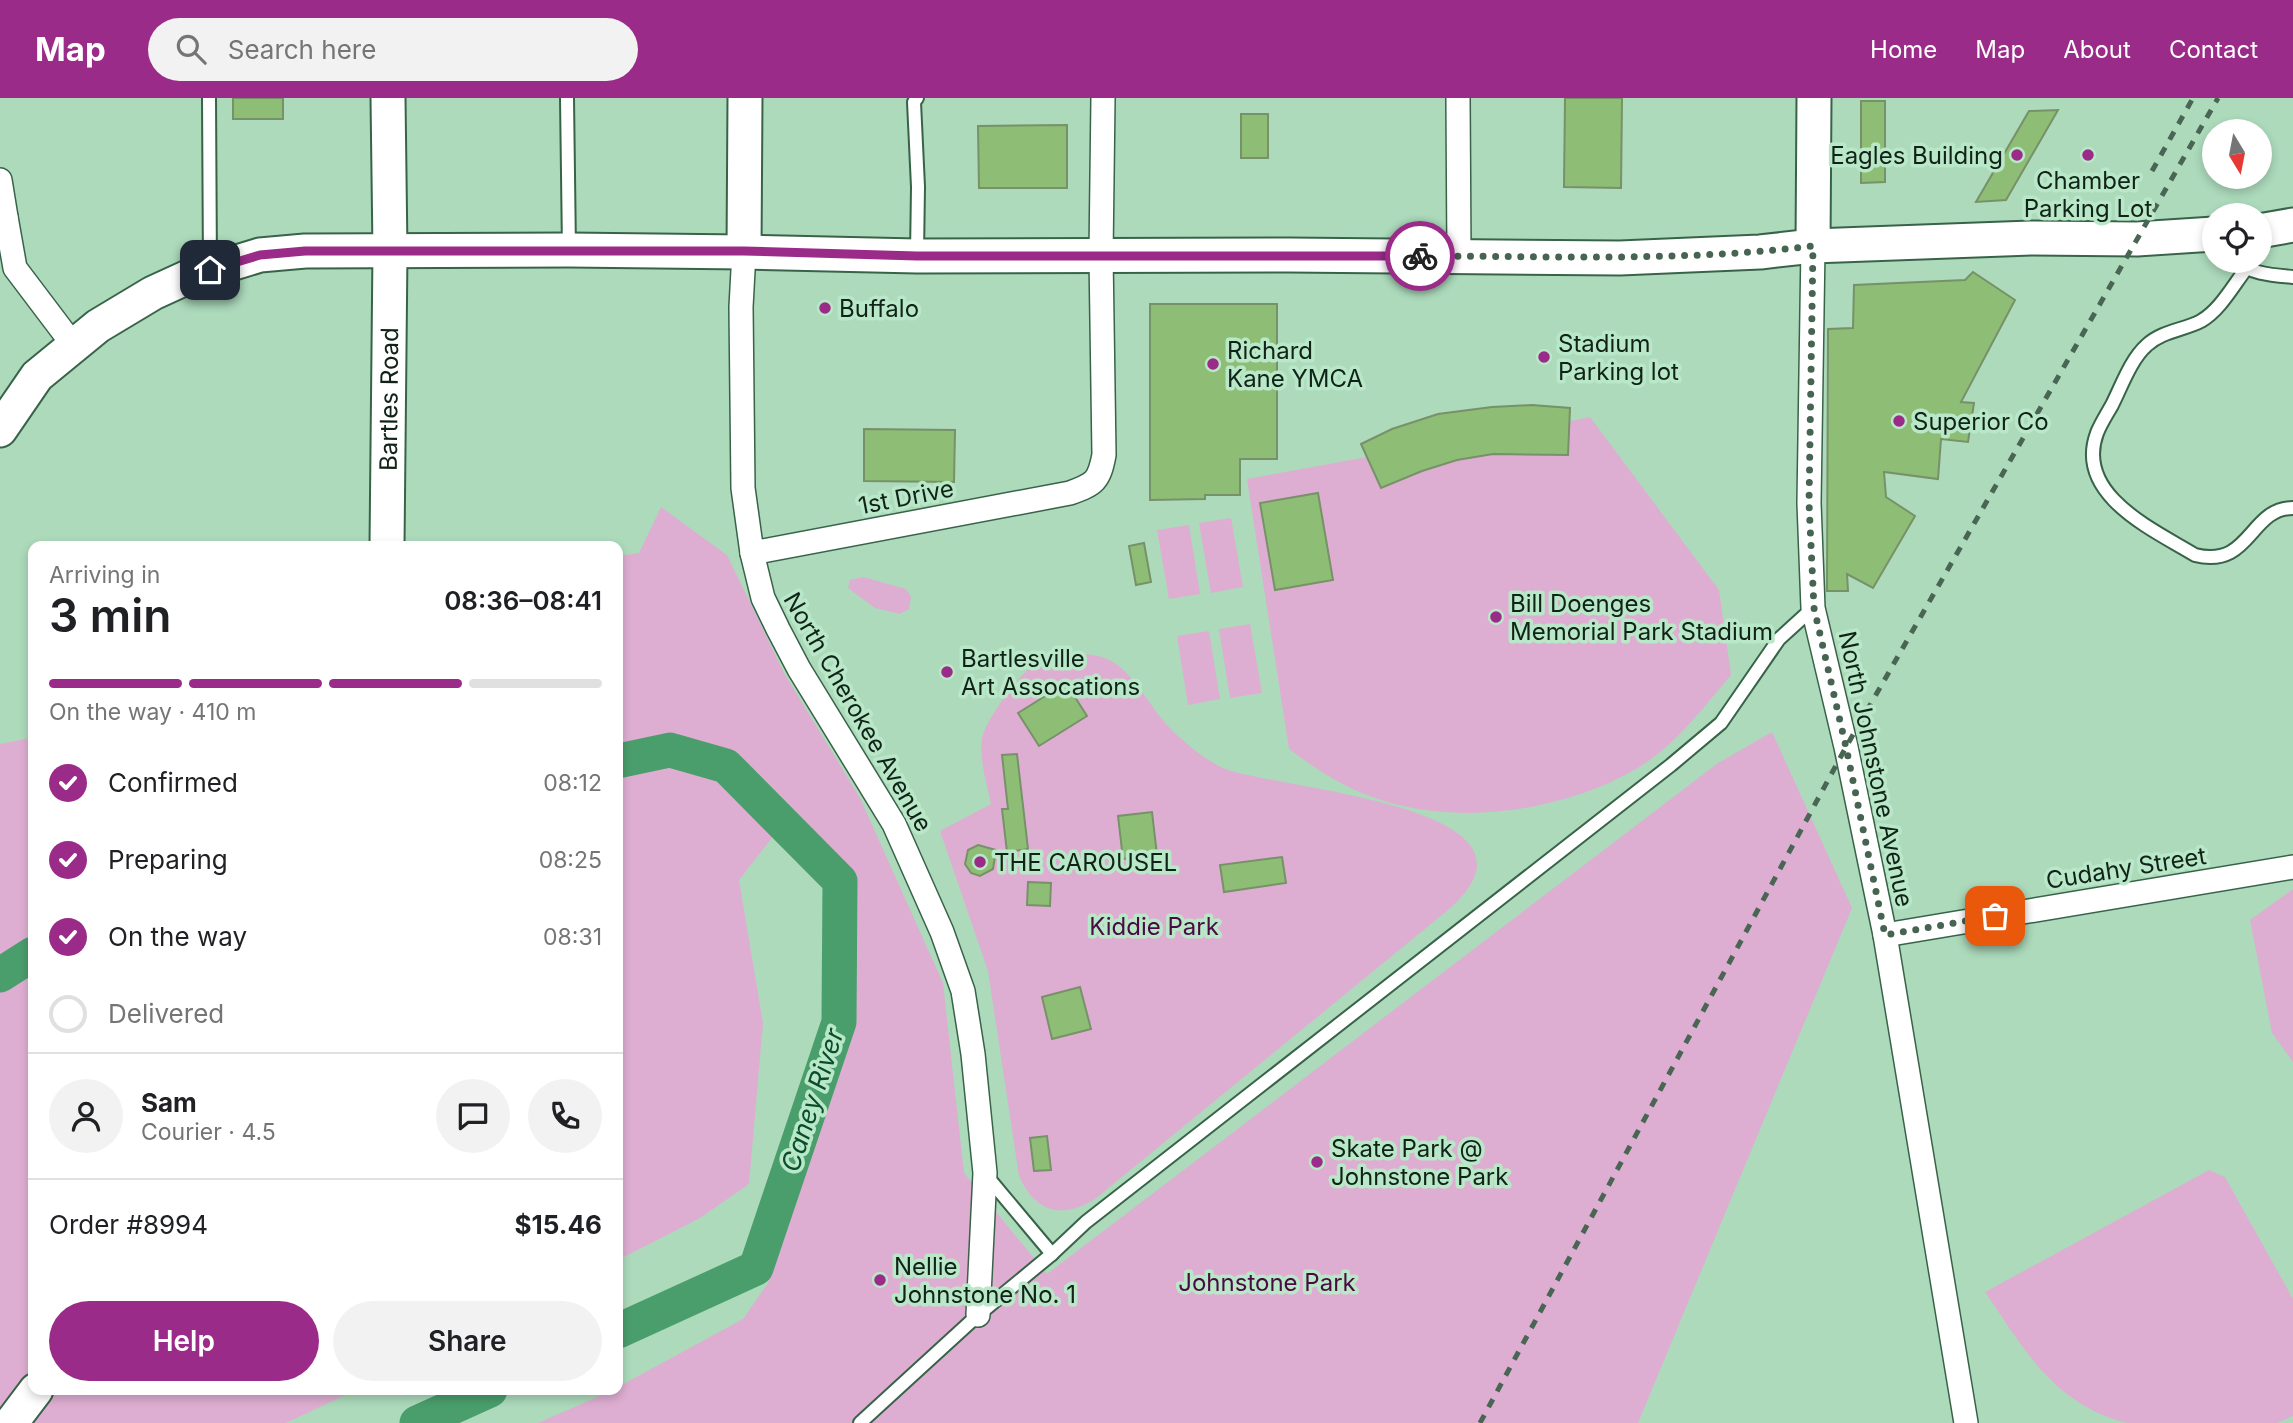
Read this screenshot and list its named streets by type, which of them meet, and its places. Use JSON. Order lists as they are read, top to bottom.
{
  "streets": {
    "main road": ["Bartles Road"],
    "street": [
      "1st Drive",
      "North Cherokee Avenue",
      "North Johnstone Avenue",
      "Cudahy Street"
    ]
  },
  "crossings": [
    ["1st Drive", "North Cherokee Avenue"],
    ["North Johnstone Avenue", "Cudahy Street"]
  ],
  "water": ["Caney River"],
  "parks": ["Kiddie Park", "Johnstone Park"],
  "places": [
    "Eagles Building",
    "Chamber Parking Lot",
    "Buffalo",
    "Stadium Parking lot",
    "Richard Kane YMCA",
    "Superior Co",
    "Bill Doenges Memorial Park Stadium",
    "Bartlesville Art Assocations",
    "THE CAROUSEL",
    "Skate Park @ Johnstone Park",
    "Nellie Johnstone No. 1"
  ],
  "north": "bottom",
  "page": {
    "header": "Map",
    "search": "Search here",
    "nav": [
      "Home",
      "Map",
      "About",
      "Contact"
    ],
    "heading": ["3 min", "Arriving in", "08:36–08:41"],
    "panel": [
      "Sam",
      "Courier · 4.5",
      "Order #8994",
      "$15.46"
    ],
    "bar": "On the way · 410 m",
    "list": [
      ["Confirmed", "08:12"],
      ["Preparing", "08:25"],
      ["On the way", "08:31"],
      "Delivered"
    ],
    "buttons": ["Help", "Share"]
  }
}
